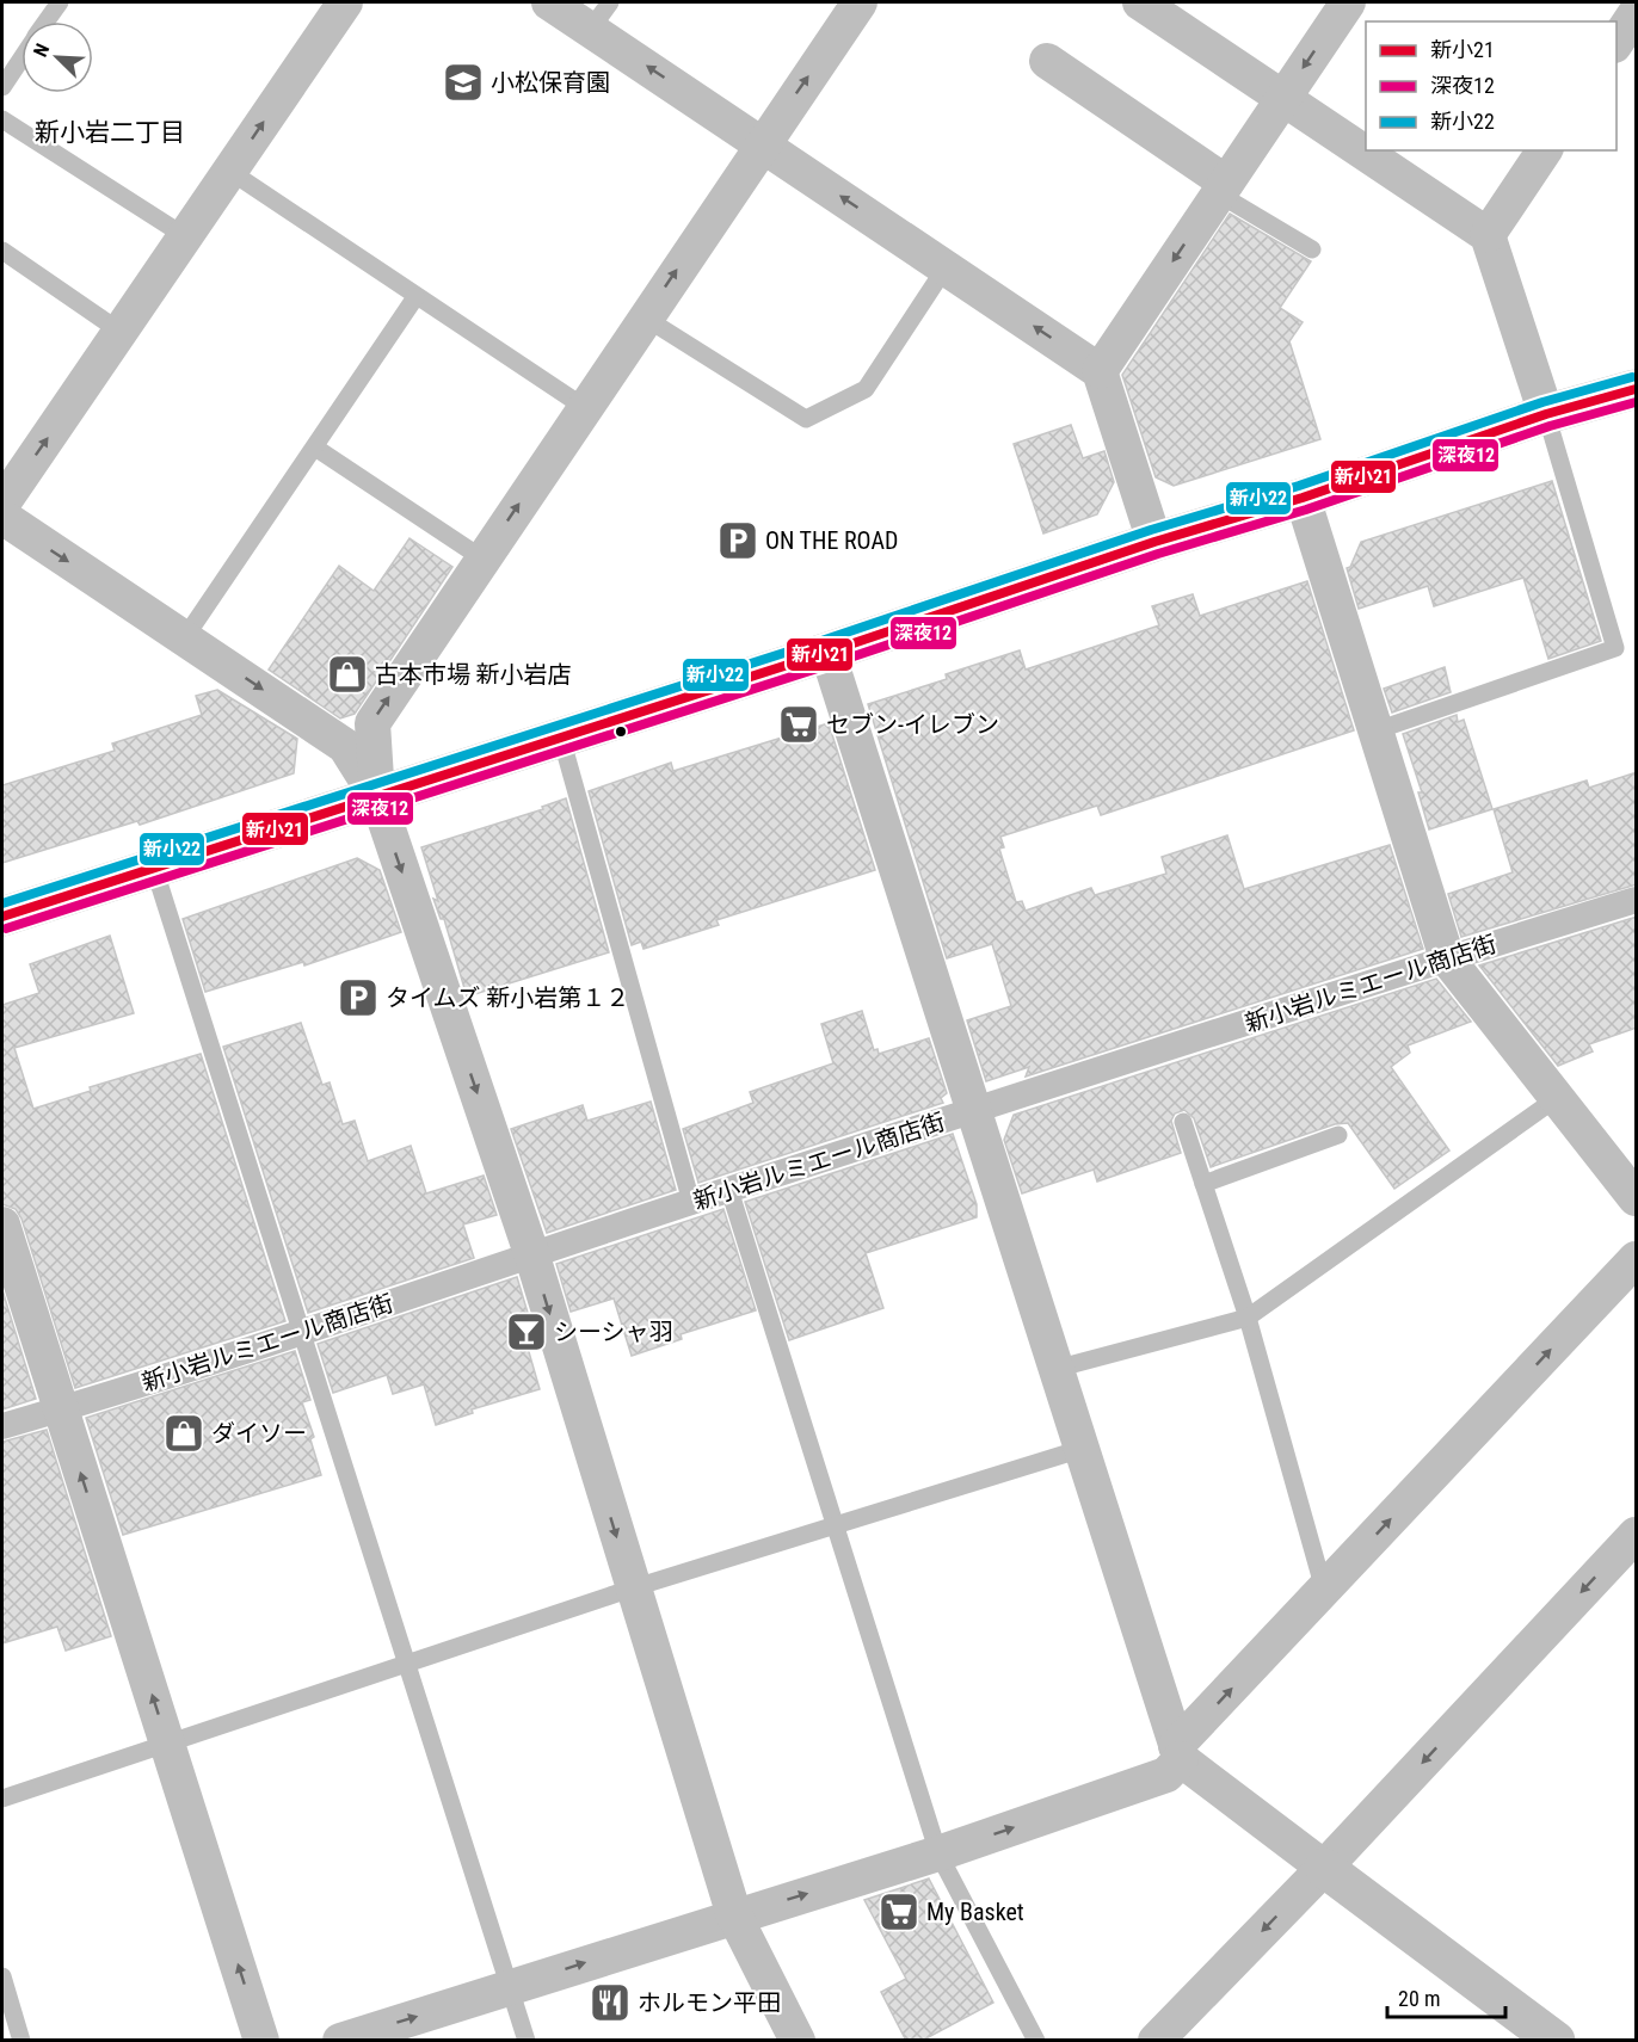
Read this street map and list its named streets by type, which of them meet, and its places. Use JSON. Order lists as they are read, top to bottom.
{
  "streets": {
    "street": ["新小岩ルミエール商店街"]
  },
  "districts": ["新小岩二丁目"],
  "places": {
    "school or university": ["小松保育園"],
    "parking": ["ON THE ROAD", "タイムズ 新小岩第１２"],
    "shop": ["古本市場 新小岩店", "ダイソー"],
    "supermarket": ["セブン-イレブン", "My Basket"],
    "bar": ["シーシャ羽"],
    "restaurant": ["ホルモン平田"]
  },
  "lines": ["transit line 新小22", "transit line 新小21", "transit line 深夜12"],
  "legend": ["新小21", "深夜12", "新小22"],
  "scale_bar": "20 m",
  "north": "top left"
}
